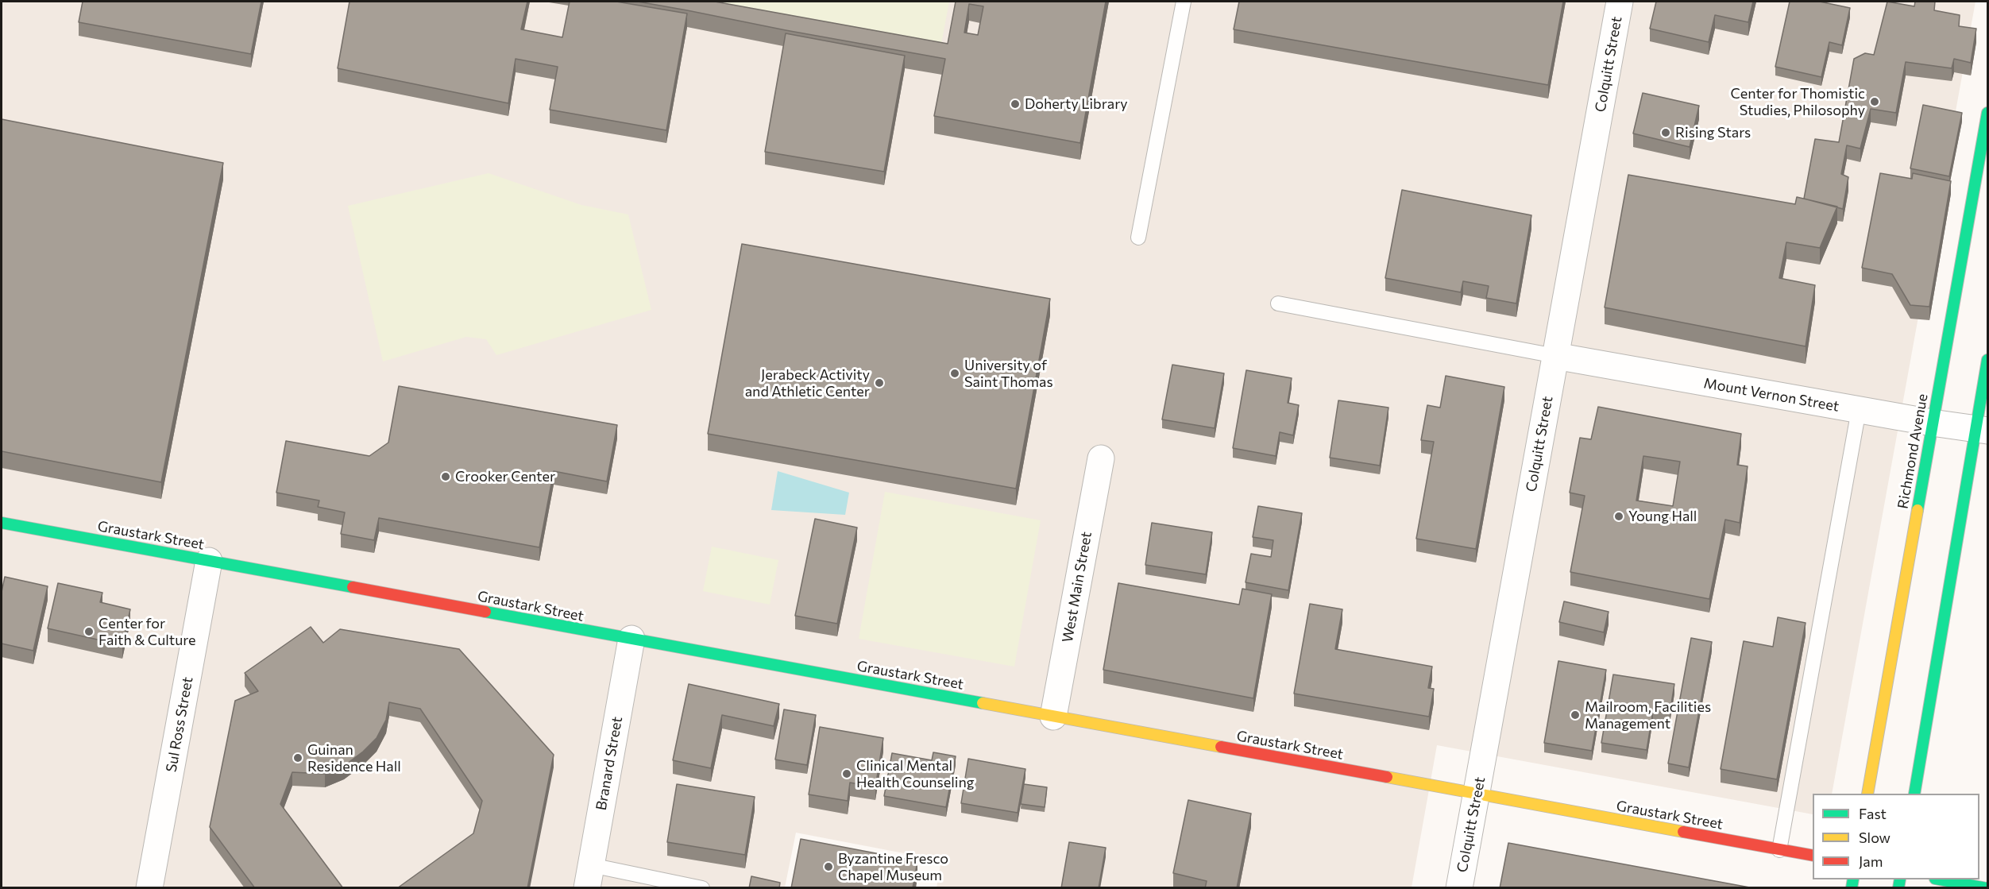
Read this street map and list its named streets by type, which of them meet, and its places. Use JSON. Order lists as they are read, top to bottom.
{
  "streets": {
    "street": [
      "Colquitt Street",
      "Mount Vernon Street",
      "Richmond Avenue",
      "Graustark Street",
      "West Main Street",
      "Sul Ross Street",
      "Branard Street"
    ]
  },
  "crossings": [
    ["Colquitt Street", "Mount Vernon Street"],
    ["Colquitt Street", "Graustark Street"],
    ["Mount Vernon Street", "Richmond Avenue"],
    ["Graustark Street", "West Main Street"],
    ["Graustark Street", "Sul Ross Street"],
    ["Graustark Street", "Branard Street"]
  ],
  "places": [
    "Center for Thomistic Studies, Philosophy",
    "Doherty Library",
    "Rising Stars",
    "University of Saint Thomas",
    "Jerabeck Activity and Athletic Center",
    "Crooker Center",
    "Young Hall",
    "Center for Faith & Culture",
    "Mailroom, Facilities Management",
    "Guinan Residence Hall",
    "Clinical Mental Health Counseling",
    "Byzantine Fresco Chapel Museum"
  ],
  "legend": ["Fast", "Slow", "Jam"]
}
